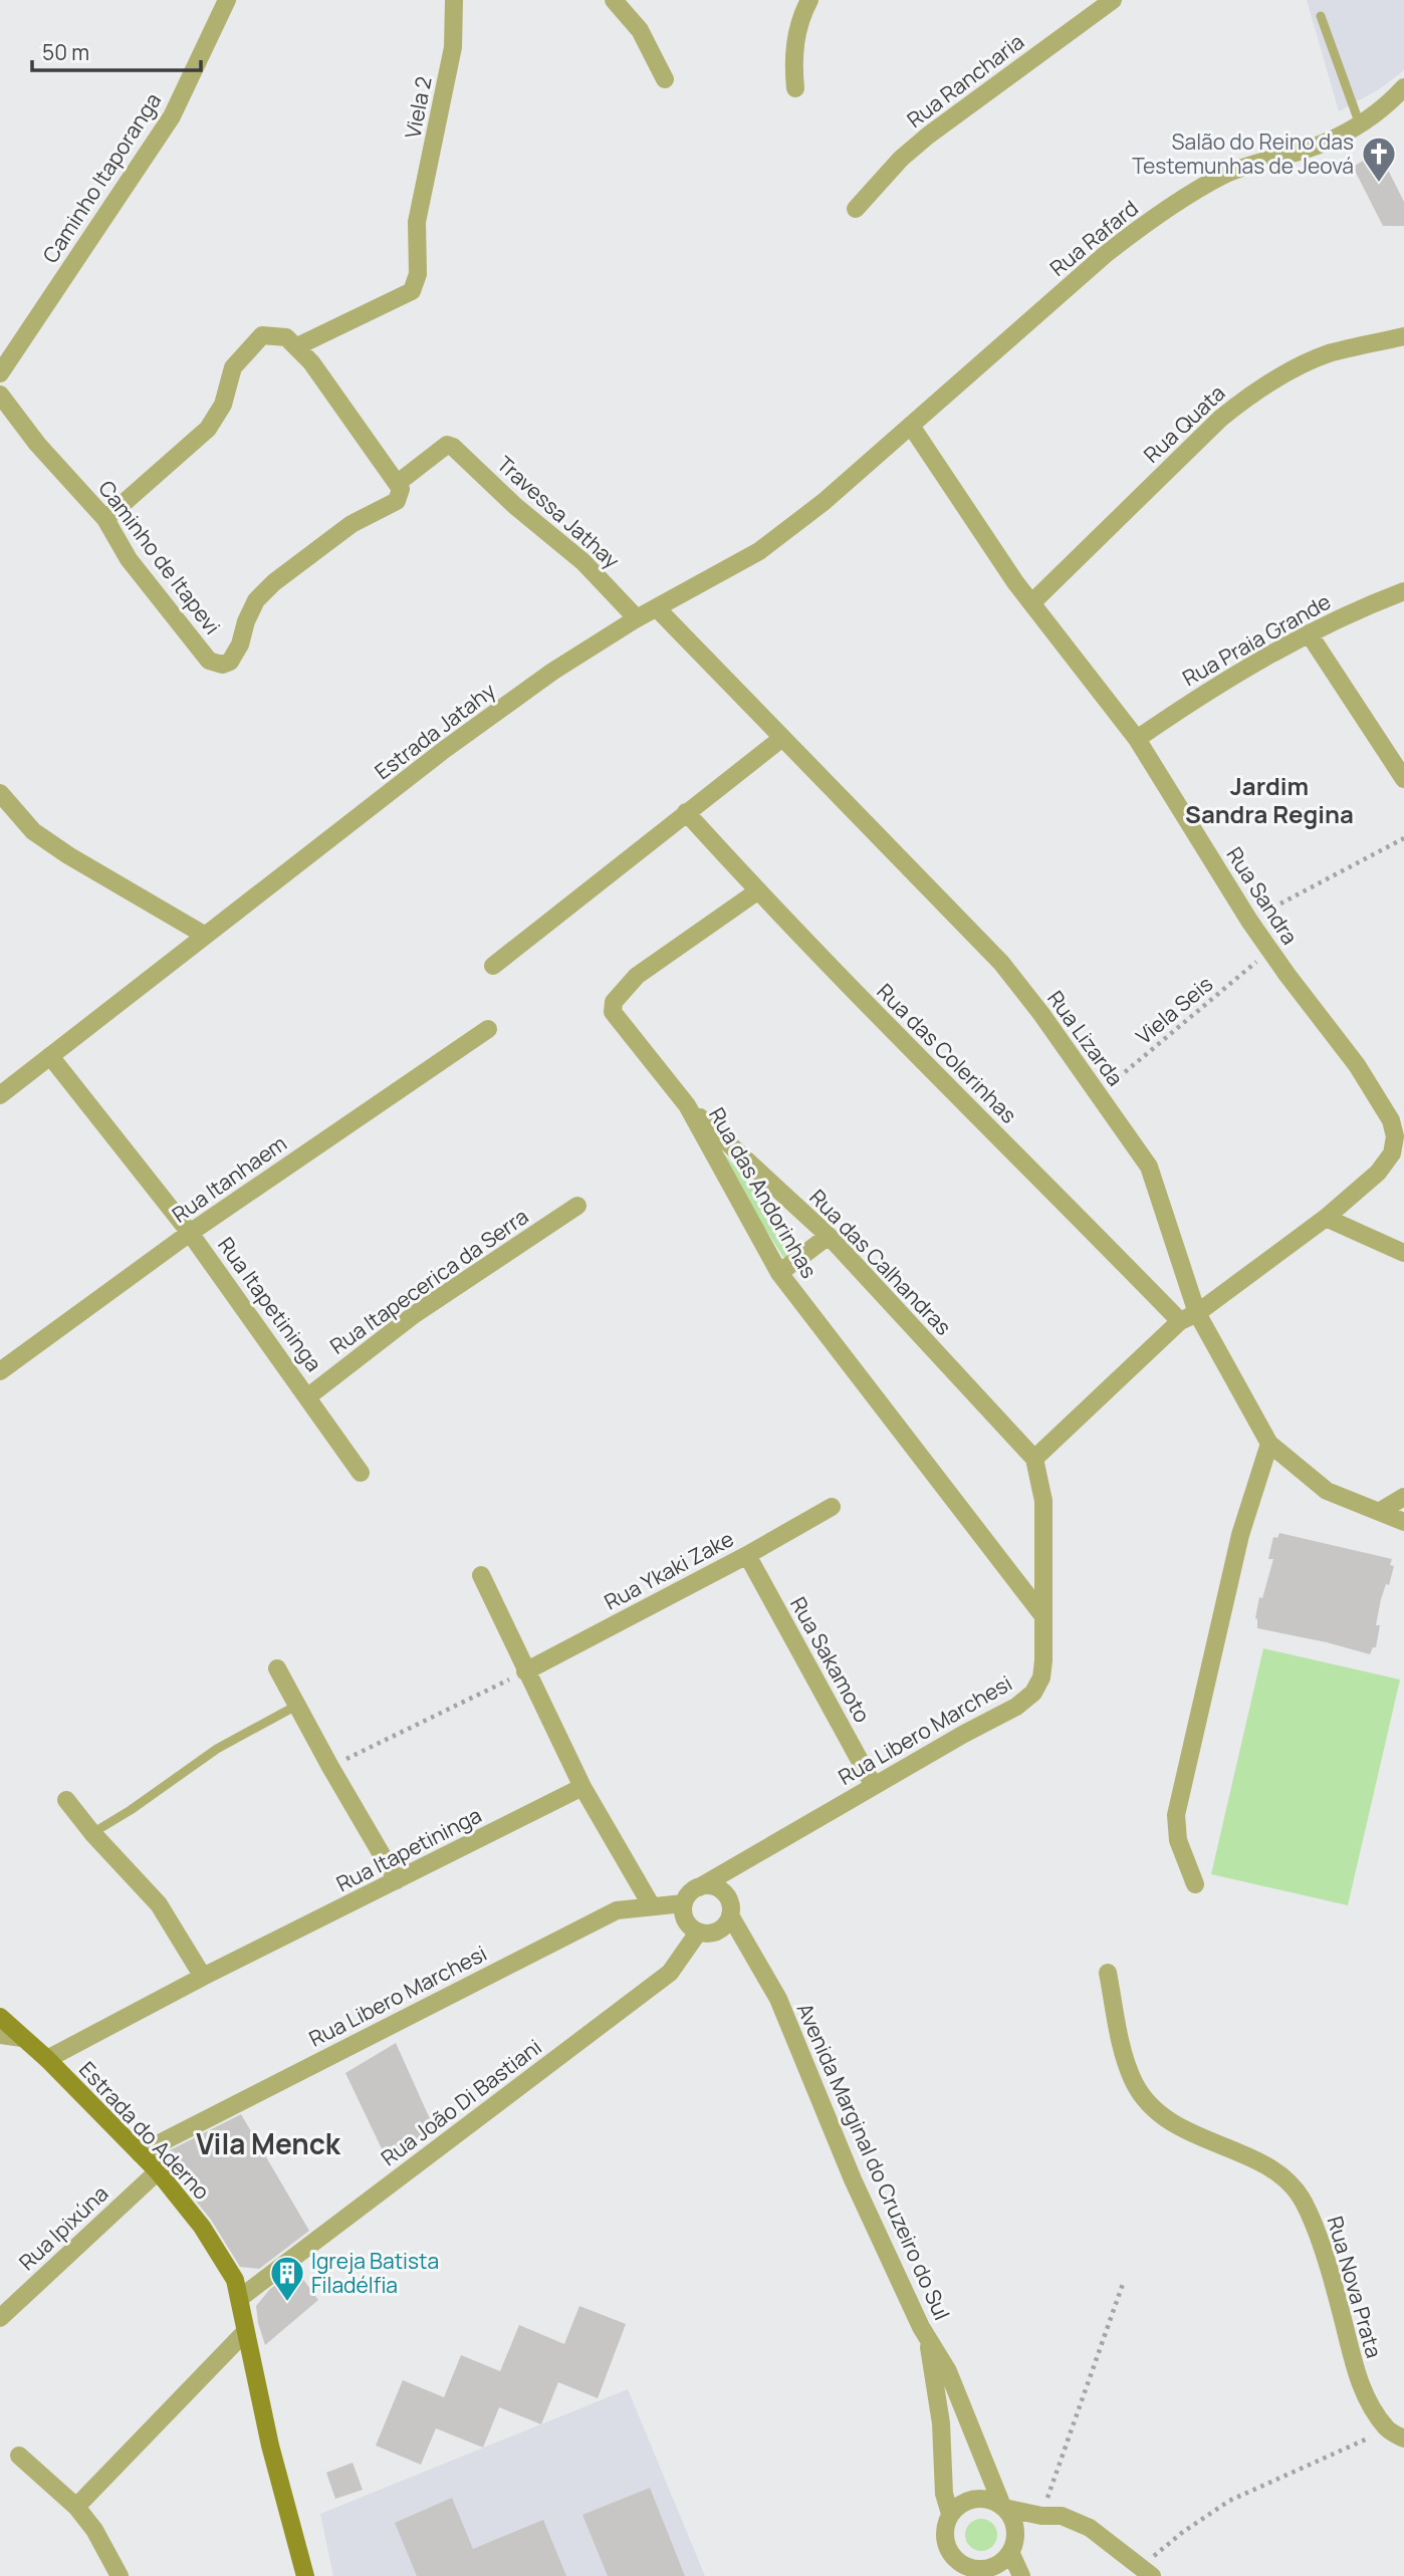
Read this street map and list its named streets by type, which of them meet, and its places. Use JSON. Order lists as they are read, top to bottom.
{
  "streets": {
    "main road": ["Estrada do Aderno"],
    "street": [
      "Rua Rancharia",
      "Viela 2",
      "Caminho Itaporanga",
      "Rua Rafard",
      "Rua Quata",
      "Travessa Jathay",
      "Caminho de Itapevi",
      "Rua Praia Grande",
      "Estrada Jatahy",
      "Rua Sandra",
      "Rua Lizarda",
      "Rua das Colerinhas",
      "Rua Itanhaem",
      "Rua das Andorinhas",
      "Rua das Calhandras",
      "Rua Itapecerica da Serra",
      "Rua Itapetininga",
      "Rua Ykaki Zake",
      "Rua Sakamoto",
      "Rua Libero Marchesi",
      "Rua João Di Bastiani",
      "Avenida Marginal do Cruzeiro do Sul",
      "Rua Ipixúna",
      "Rua Nova Prata"
    ],
    "path": ["Viela Seis"]
  },
  "crossings": [
    ["Rua Rafard", "Estrada Jatahy"],
    ["Rua Rafard", "Rua Sandra"],
    ["Rua Quata", "Rua Sandra"],
    ["Travessa Jathay", "Caminho de Itapevi"],
    ["Travessa Jathay", "Estrada Jatahy"],
    ["Rua Praia Grande", "Rua Sandra"],
    ["Estrada Jatahy", "Rua Sandra"],
    ["Estrada Jatahy", "Rua Lizarda"],
    ["Estrada Jatahy", "Rua Itapetininga"],
    ["Rua Sandra", "Viela Seis"],
    ["Rua Sandra", "Rua Lizarda"],
    ["Viela Seis", "Rua Lizarda"],
    ["Rua das Colerinhas", "Rua das Andorinhas"],
    ["Rua Itanhaem", "Rua Itapetininga"],
    ["Rua das Andorinhas", "Rua das Calhandras"],
    ["Rua das Andorinhas", "Rua Libero Marchesi"],
    ["Rua das Calhandras", "Rua Libero Marchesi"],
    ["Rua Itapecerica da Serra", "Rua Itapetininga"],
    ["Rua Itapetininga", "Estrada do Aderno"],
    ["Rua Ykaki Zake", "Rua Sakamoto"],
    ["Rua Sakamoto", "Rua Libero Marchesi"],
    ["Rua Libero Marchesi", "Rua João Di Bastiani"],
    ["Rua Libero Marchesi", "Estrada do Aderno"],
    ["Rua Libero Marchesi", "Avenida Marginal do Cruzeiro do Sul"],
    ["Rua João Di Bastiani", "Estrada do Aderno"],
    ["Rua João Di Bastiani", "Avenida Marginal do Cruzeiro do Sul"],
    ["Estrada do Aderno", "Rua Ipixúna"]
  ],
  "districts": ["Jardim Sandra Regina", "Vila Menck"],
  "places": {
    "church": ["Salão do Reino das Testemunhas de Jeová"],
    "building": ["Igreja Batista Filadélfia"]
  },
  "scale_bar": "50 m"
}
